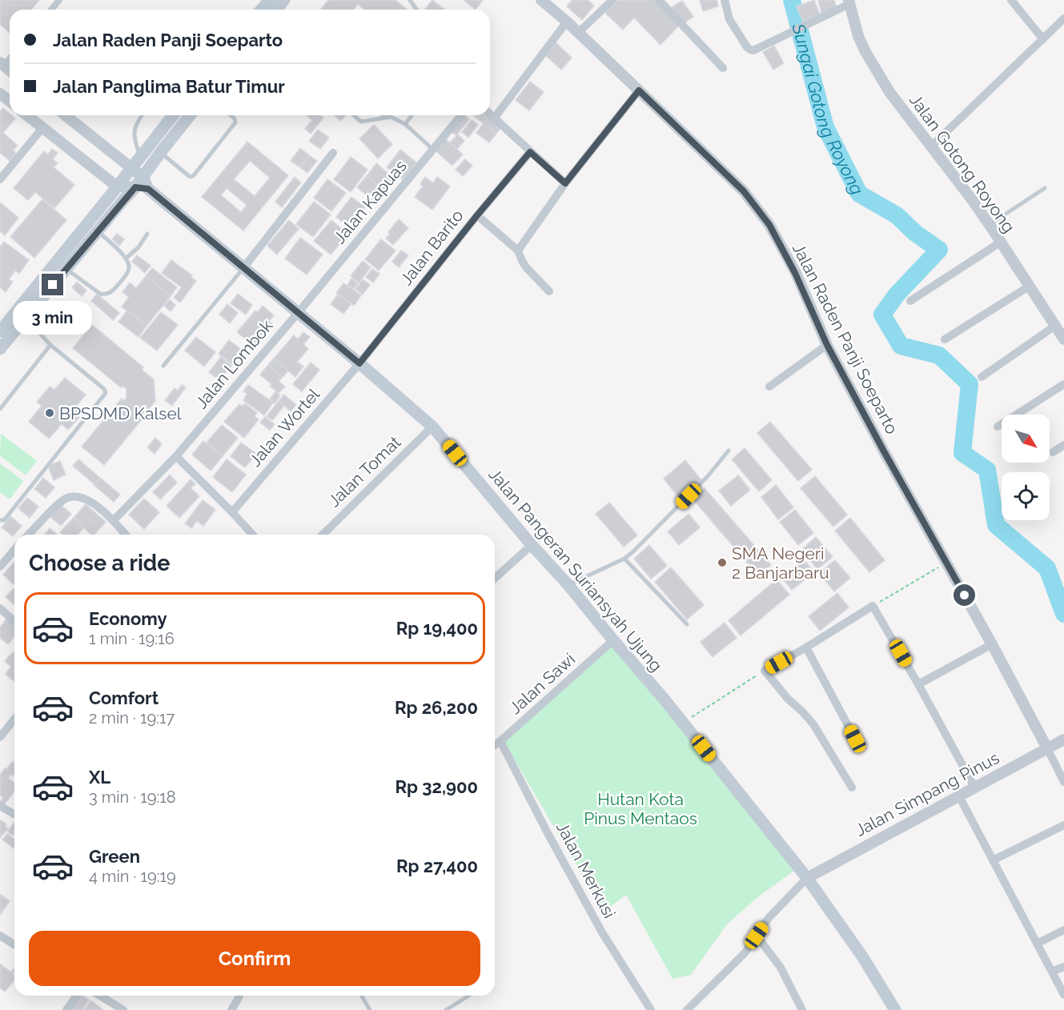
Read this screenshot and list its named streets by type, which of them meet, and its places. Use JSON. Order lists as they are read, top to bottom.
{
  "streets": {
    "main road": ["Jalan Pangeran Suriansyah Ujung"],
    "street": [
      "Jalan Gotong Royong",
      "Jalan Kapuas",
      "Jalan Barito",
      "Jalan Raden Panji Soeparto",
      "Jalan Lombok",
      "Jalan Wortel",
      "Jalan Tomat",
      "Jalan Sawi",
      "Jalan Simpang Pinus",
      "Jalan Merkusi"
    ]
  },
  "crossings": [
    ["Jalan Kapuas", "Jalan Lombok"],
    ["Jalan Kapuas", "Jalan Pangeran Suriansyah Ujung"],
    ["Jalan Barito", "Jalan Wortel"],
    ["Jalan Barito", "Jalan Pangeran Suriansyah Ujung"],
    ["Jalan Raden Panji Soeparto", "Jalan Simpang Pinus"],
    ["Jalan Lombok", "Jalan Pangeran Suriansyah Ujung"],
    ["Jalan Wortel", "Jalan Pangeran Suriansyah Ujung"],
    ["Jalan Tomat", "Jalan Pangeran Suriansyah Ujung"],
    ["Jalan Pangeran Suriansyah Ujung", "Jalan Sawi"],
    ["Jalan Pangeran Suriansyah Ujung", "Jalan Simpang Pinus"],
    ["Jalan Sawi", "Jalan Merkusi"]
  ],
  "water": ["Sungai Gotong Royong"],
  "parks": ["Hutan Kota Pinus Mentaos"],
  "places": ["BPSDMD Kalsel", "SMA Negeri 2 Banjarbaru"],
  "north": "bottom right",
  "page": {
    "banner": ["Jalan Raden Panji Soeparto", "Jalan Panglima Batur Timur"],
    "bubble": "3 min",
    "heading": "Choose a ride",
    "list": [
      {
        "name": "Economy",
        "note": "1 min · 19:16",
        "value": "Rp 19,400"
      },
      {
        "name": "Comfort",
        "note": "2 min · 19:17",
        "value": "Rp 26,200"
      },
      {
        "name": "XL",
        "note": "3 min · 19:18",
        "value": "Rp 32,900"
      },
      {
        "name": "Green",
        "note": "4 min · 19:19",
        "value": "Rp 27,400"
      }
    ],
    "buttons": "Confirm"
  }
}
